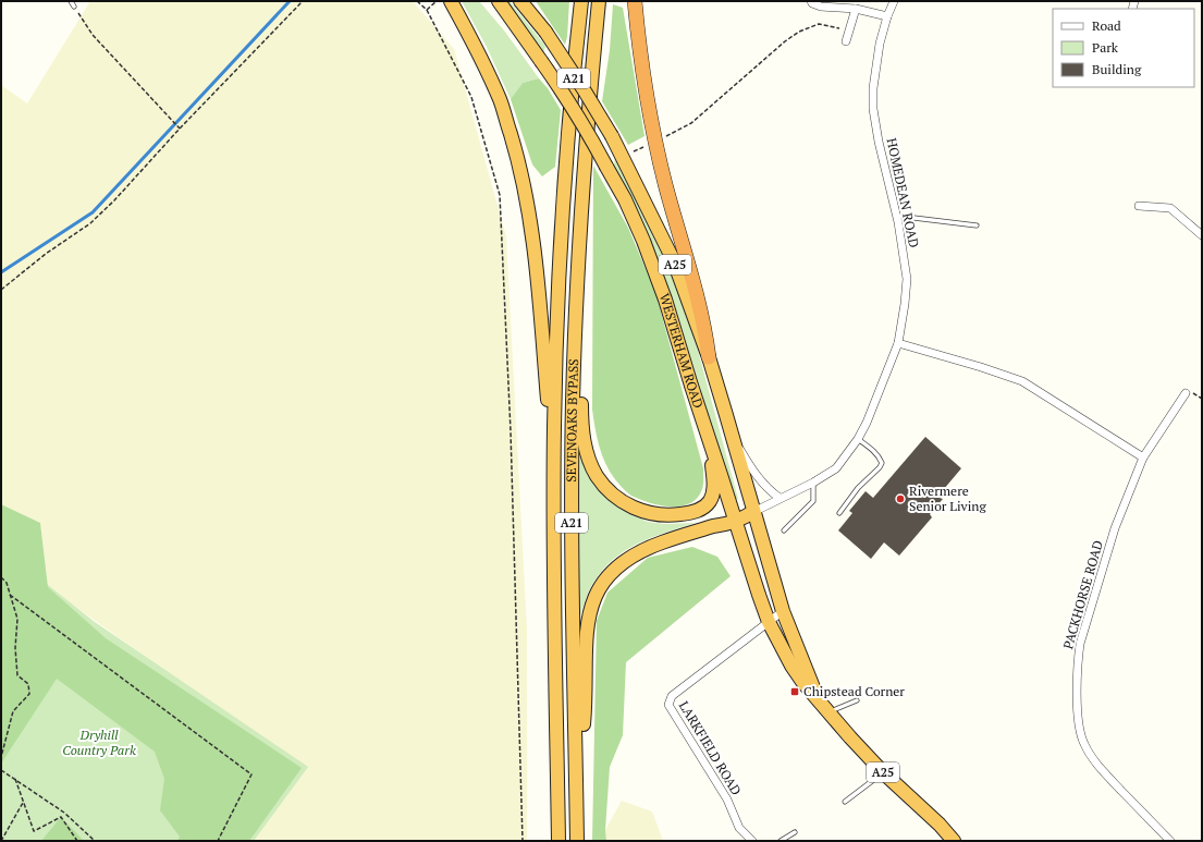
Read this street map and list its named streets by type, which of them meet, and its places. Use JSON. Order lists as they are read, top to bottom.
{
  "streets": {
    "highway": [
      "A21",
      "A25",
      "WESTERHAM ROAD",
      "SEVENOAKS BYPASS"
    ],
    "street": ["HOMEDEAN ROAD", "PACKHORSE ROAD", "LARKFIELD ROAD"]
  },
  "crossings": [
    ["WESTERHAM ROAD", "LARKFIELD ROAD"]
  ],
  "parks": ["Dryhill Country Park"],
  "places": {
    "other": ["Rivermere Senior Living"],
    "transit": ["Chipstead Corner"]
  },
  "legend": ["Road", "Park", "Building"]
}
